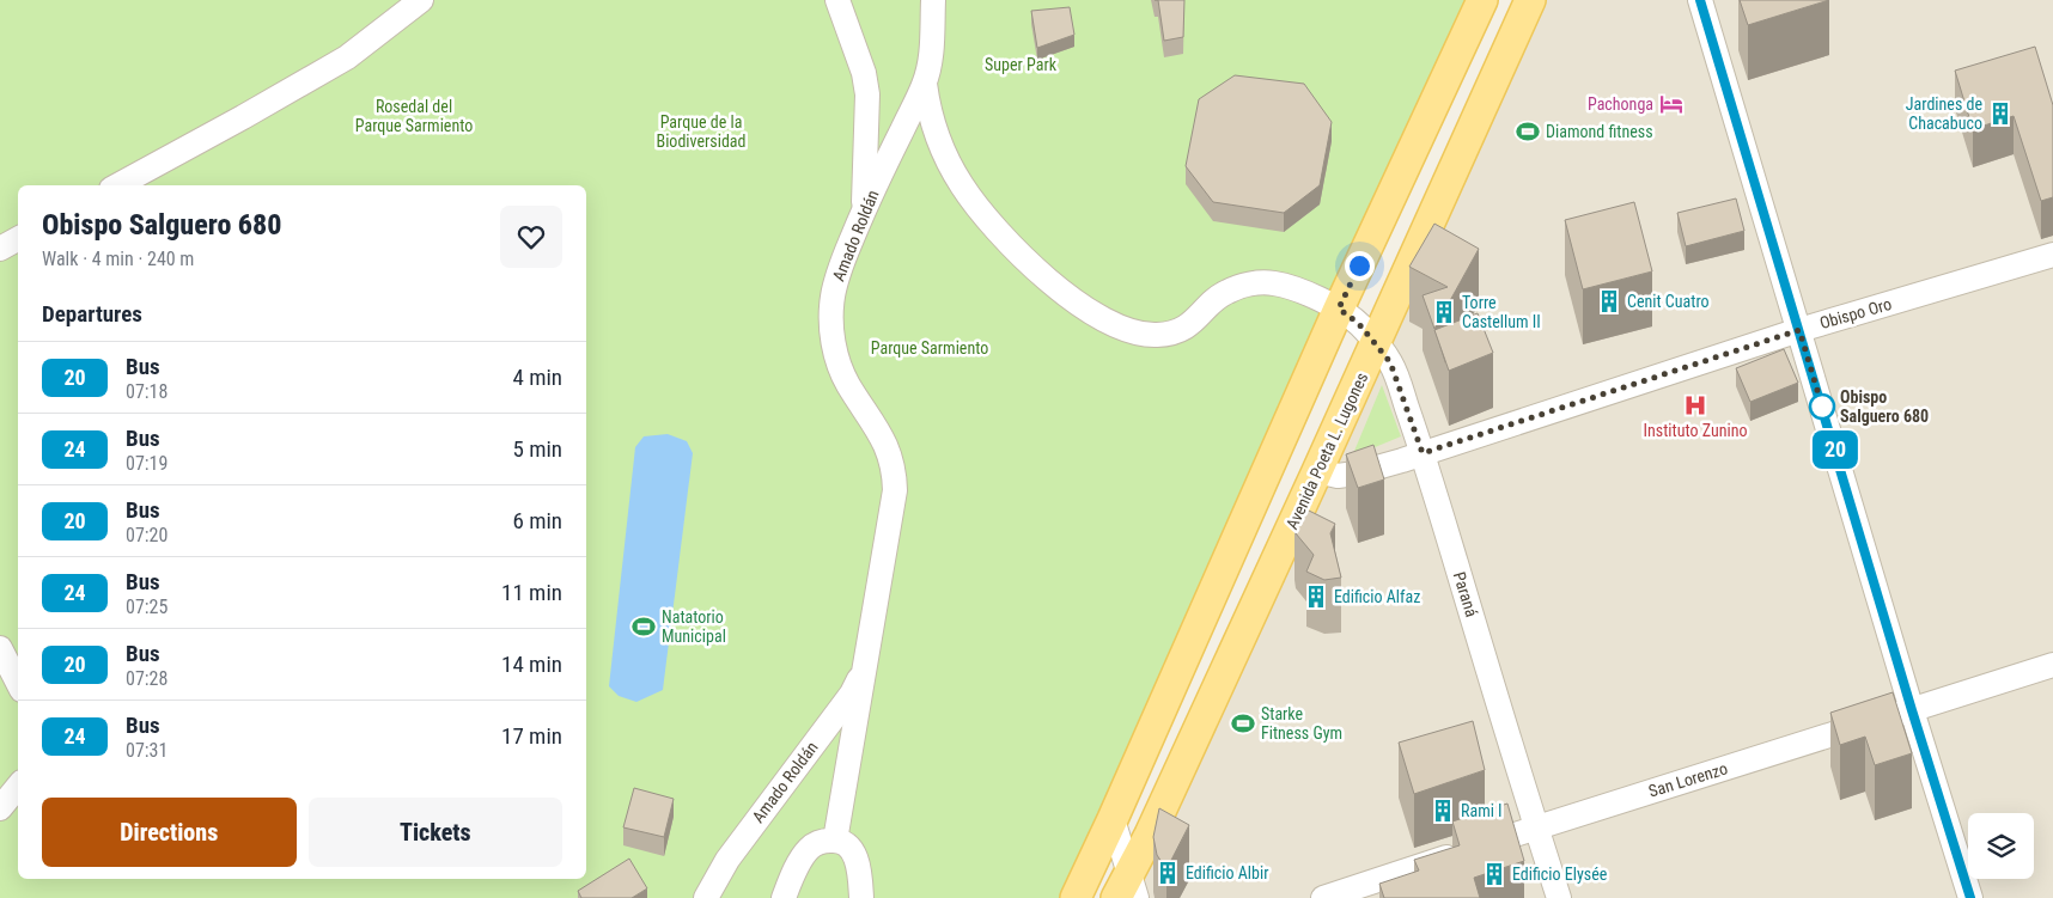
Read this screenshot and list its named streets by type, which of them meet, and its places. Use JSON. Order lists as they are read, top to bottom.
{
  "streets": {
    "main road": ["Avenida Poeta L. Lugones"],
    "street": [
      "Amado Roldán",
      "Obispo Oro",
      "Paraná",
      "San Lorenzo"
    ]
  },
  "crossings": [
    ["Amado Roldán", "Paraná"],
    ["Obispo Oro", "Avenida Poeta L. Lugones"],
    ["Obispo Oro", "Paraná"],
    ["Avenida Poeta L. Lugones", "Paraná"],
    ["Paraná", "San Lorenzo"]
  ],
  "parks": [
    "Super Park",
    "Rosedal del Parque Sarmiento",
    "Parque de la Biodiversidad",
    "Parque Sarmiento"
  ],
  "places": {
    "hotel": ["Pachonga"],
    "building": [
      "Jardines de Chacabuco",
      "Cenit Cuatro",
      "Torre Castellum II",
      "Edificio Alfaz",
      "Rami I",
      "Edificio Albir",
      "Edificio Elysée"
    ],
    "sports": ["Diamond fitness", "Natatorio Municipal", "Starke Fitness Gym"],
    "hospital": ["Instituto Zunino"],
    "other": ["Obispo Salguero 680"]
  },
  "lines": ["bus line 20"],
  "page": {
    "on_map": "20",
    "heading": [
      ["Obispo Salguero 680", "Walk · 4 min · 240 m"],
      "Departures"
    ],
    "list": [
      {
        "mark": "20",
        "name": "Bus",
        "note": "07:18",
        "value": "4 min"
      },
      {
        "mark": "24",
        "name": "Bus",
        "note": "07:19",
        "value": "5 min"
      },
      {
        "mark": "20",
        "name": "Bus",
        "note": "07:20",
        "value": "6 min"
      },
      {
        "mark": "24",
        "name": "Bus",
        "note": "07:25",
        "value": "11 min"
      },
      {
        "mark": "20",
        "name": "Bus",
        "note": "07:28",
        "value": "14 min"
      },
      {
        "mark": "24",
        "name": "Bus",
        "note": "07:31",
        "value": "17 min"
      }
    ],
    "buttons": ["Directions", "Tickets"]
  }
}
